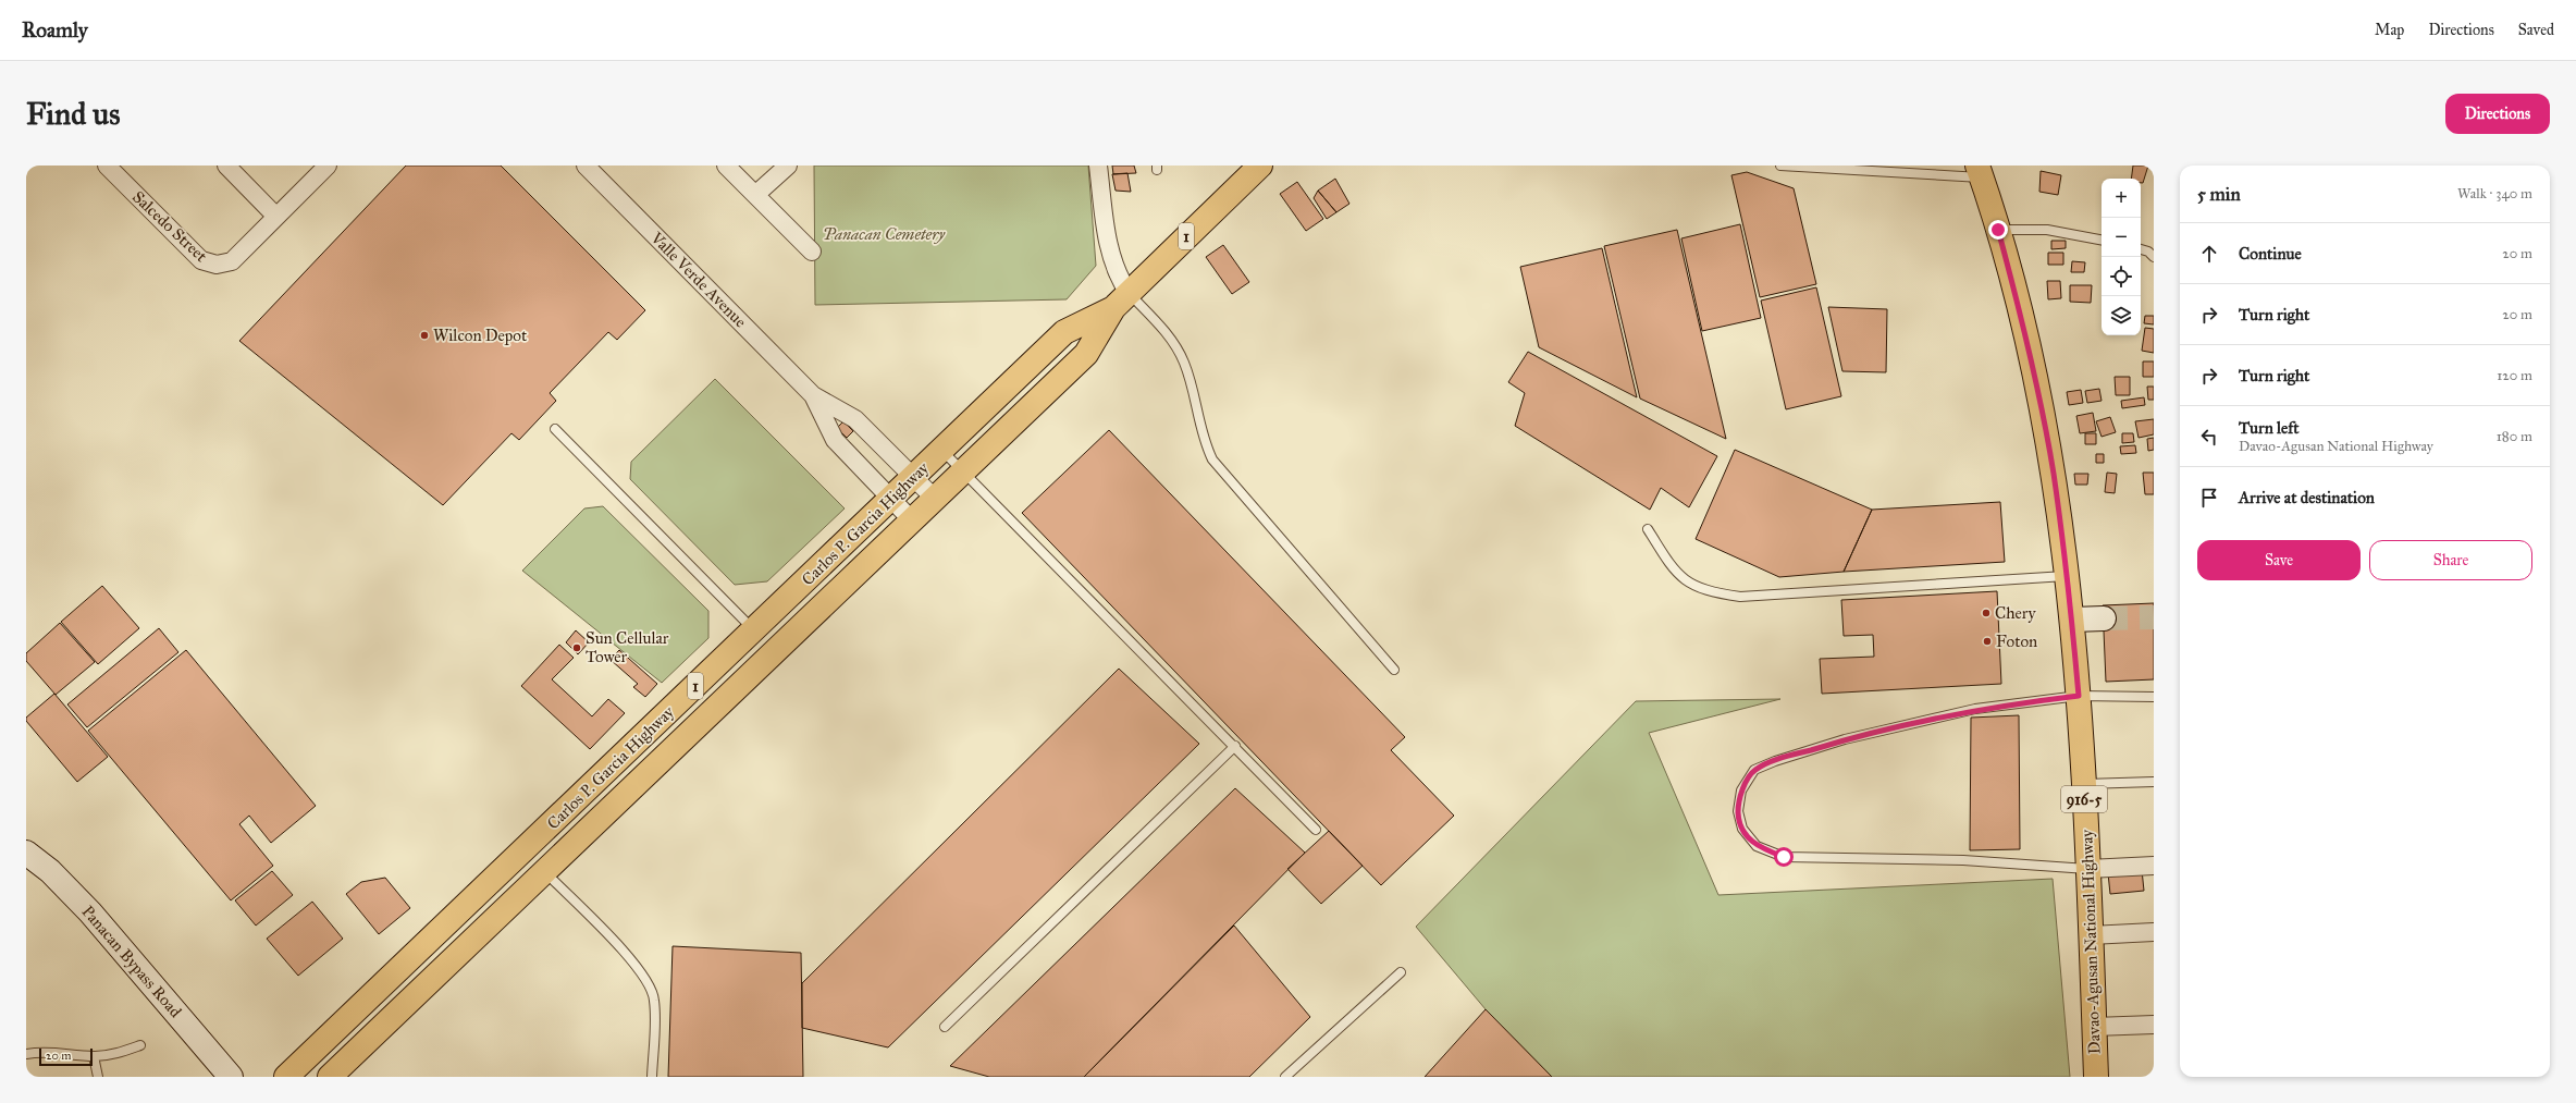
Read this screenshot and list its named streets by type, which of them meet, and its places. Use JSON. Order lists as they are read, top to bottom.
{
  "streets": {
    "main road": [
      "1",
      "Carlos P. Garcia Highway",
      "916-5",
      "Davao-Agusan National Highway",
      "Panacan Bypass Road"
    ],
    "street": ["Salcedo Street", "Valle Verde Avenue"]
  },
  "crossings": [
    ["Valle Verde Avenue", "Carlos P. Garcia Highway"]
  ],
  "parks": ["Panacan Cemetery"],
  "places": [
    "Wilcon Depot",
    "Chery",
    "Foton",
    "Sun Cellular Tower"
  ],
  "scale_bar": "20 m",
  "page": {
    "header": "Roamly",
    "nav": ["Map", "Directions", "Saved"],
    "buttons": [
      "Directions",
      ["Save", "Share"]
    ],
    "title": "Find us",
    "heading": ["5 min", "Walk · 340 m"],
    "map_buttons": ["+", "−"],
    "list": [
      ["Continue", "20 m"],
      ["Turn right", "20 m"],
      ["Turn right", "120 m"],
      ["Turn left", "Davao-Agusan National Highway", "180 m"],
      "Arrive at destination"
    ],
    "scale": "20 m"
  }
}
